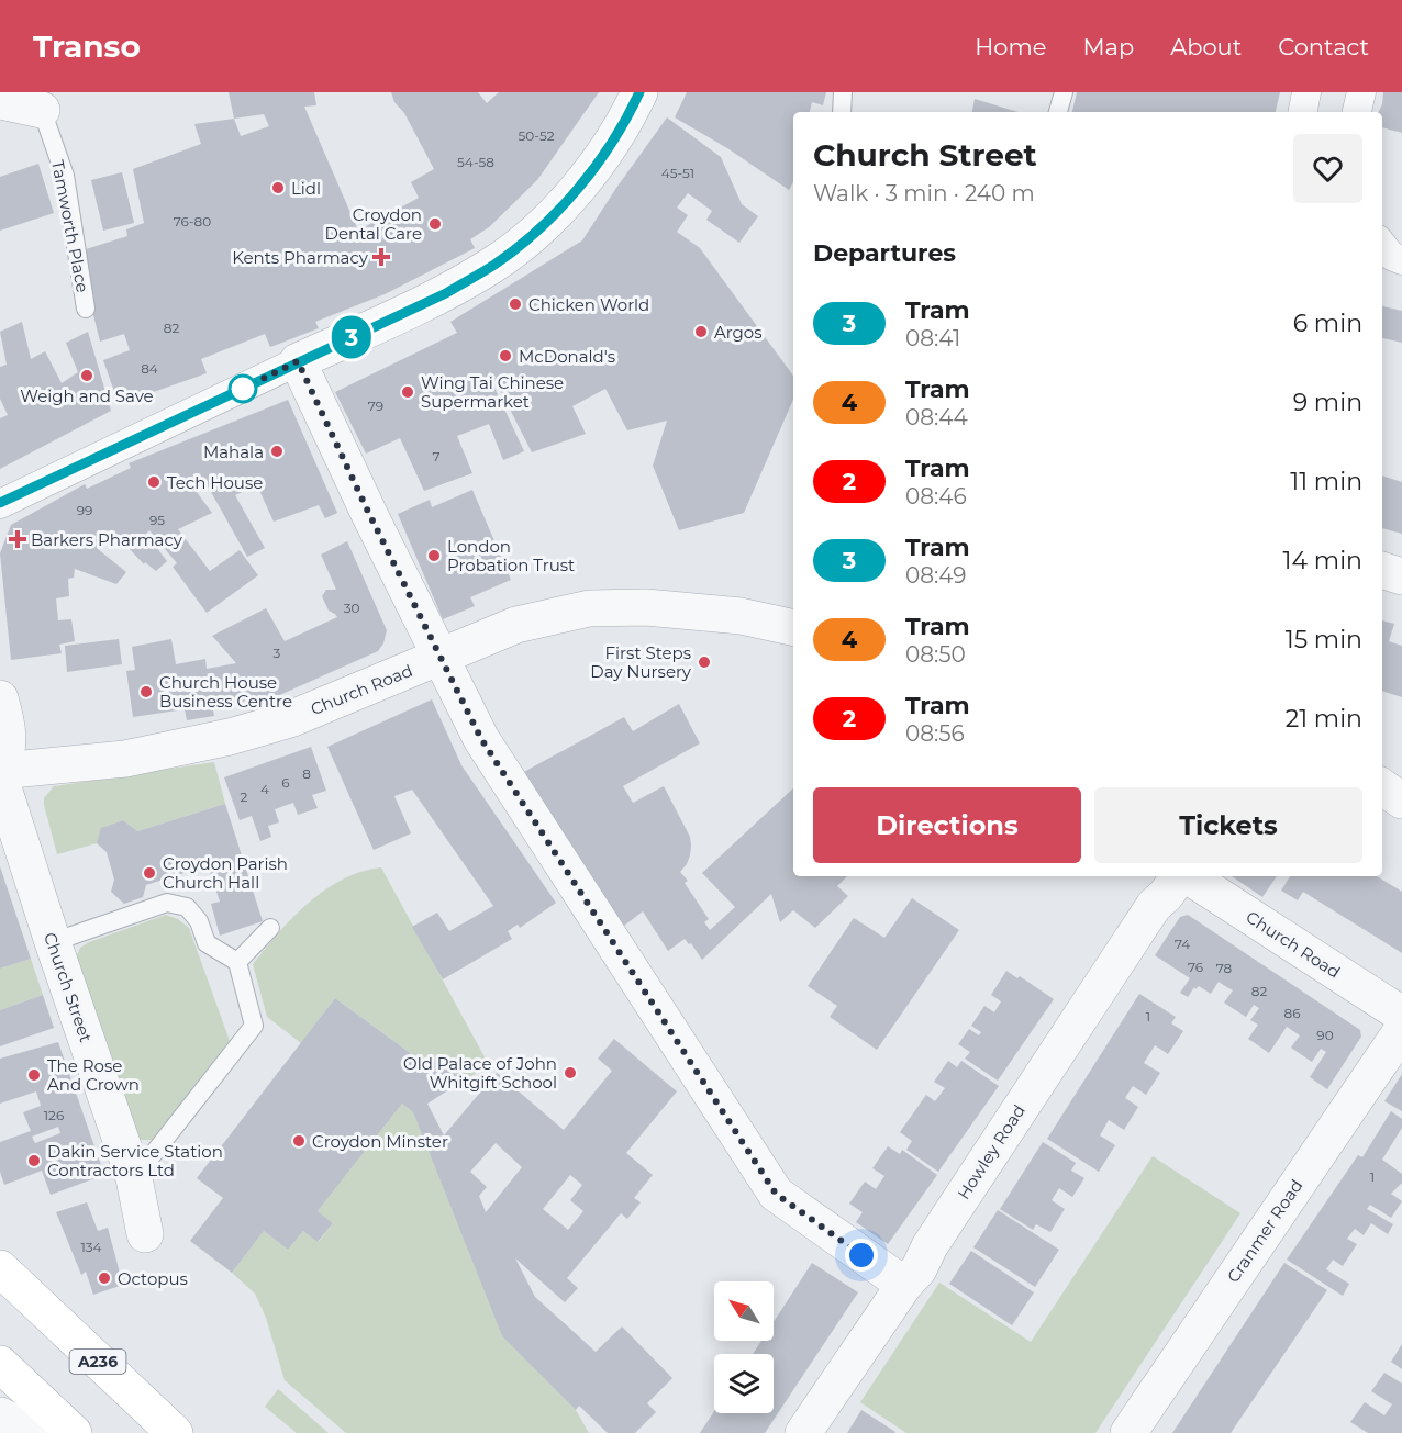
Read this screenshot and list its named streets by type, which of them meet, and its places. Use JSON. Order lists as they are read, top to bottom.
{
  "streets": {
    "main road": ["A236"],
    "street": [
      "Tamworth Place",
      "Church Road",
      "Church Street",
      "Howley Road",
      "Cranmer Road"
    ]
  },
  "places": {
    "other": [
      "Lidl",
      "Croydon Dental Care",
      "Chicken World",
      "Argos",
      "McDonald's",
      "Weigh and Save",
      "Wing Tai Chinese Supermarket",
      "Mahala",
      "Tech House",
      "London Probation Trust",
      "First Steps Day Nursery",
      "Church House Business Centre",
      "Croydon Parish Church Hall",
      "Old Palace of John Whitgift School",
      "The Rose And Crown",
      "Croydon Minster",
      "Dakin Service Station Contractors Ltd",
      "Octopus"
    ],
    "health": ["Kents Pharmacy", "Barkers Pharmacy"]
  },
  "lines": ["tram line 3"],
  "house_numbers": [
    "50-52",
    "54-58",
    "45-51",
    "76-80",
    "82",
    "84",
    "79",
    "7",
    "99",
    "95",
    "30",
    "3",
    "8",
    "6",
    "4",
    "2",
    "74",
    "76",
    "78",
    "82",
    "86",
    "1",
    "90",
    "126",
    "1",
    "134"
  ],
  "north": "top left",
  "page": {
    "header": "Transo",
    "nav": [
      "Home",
      "Map",
      "About",
      "Contact"
    ],
    "on_map": "3",
    "heading": [
      ["Church Street", "Walk · 3 min · 240 m"],
      "Departures"
    ],
    "list": [
      {
        "mark": "3",
        "name": "Tram",
        "note": "08:41",
        "value": "6 min"
      },
      {
        "mark": "4",
        "name": "Tram",
        "note": "08:44",
        "value": "9 min"
      },
      {
        "mark": "2",
        "name": "Tram",
        "note": "08:46",
        "value": "11 min"
      },
      {
        "mark": "3",
        "name": "Tram",
        "note": "08:49",
        "value": "14 min"
      },
      {
        "mark": "4",
        "name": "Tram",
        "note": "08:50",
        "value": "15 min"
      },
      {
        "mark": "2",
        "name": "Tram",
        "note": "08:56",
        "value": "21 min"
      }
    ],
    "buttons": ["Directions", "Tickets"]
  }
}
